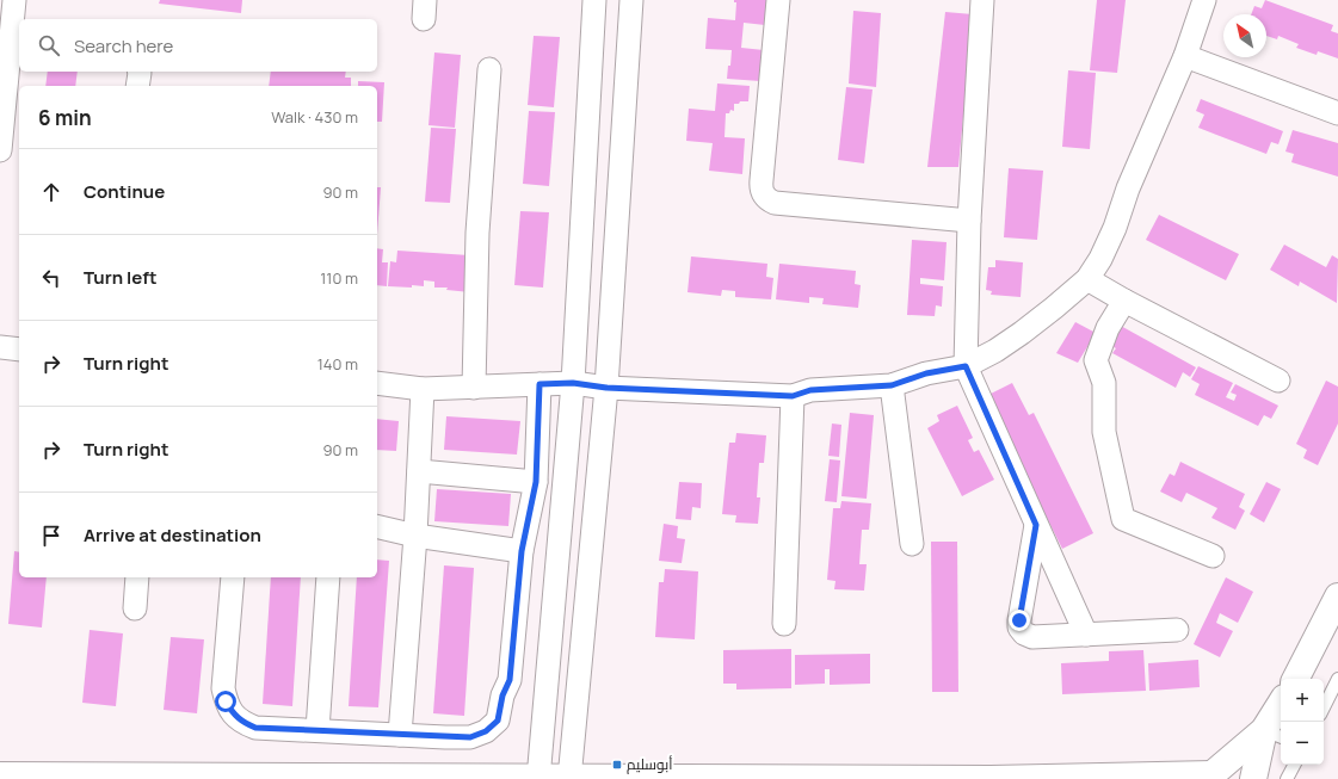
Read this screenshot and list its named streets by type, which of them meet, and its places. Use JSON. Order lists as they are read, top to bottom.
{
  "places": {
    "transit": ["أبوسليم"]
  },
  "north": "top left",
  "page": {
    "search": "Search here",
    "heading": ["6 min", "Walk · 430 m"],
    "list": [
      ["Continue", "90 m"],
      ["Turn left", "110 m"],
      ["Turn right", "140 m"],
      ["Turn right", "90 m"],
      "Arrive at destination"
    ],
    "map_buttons": ["+", "−"]
  }
}
